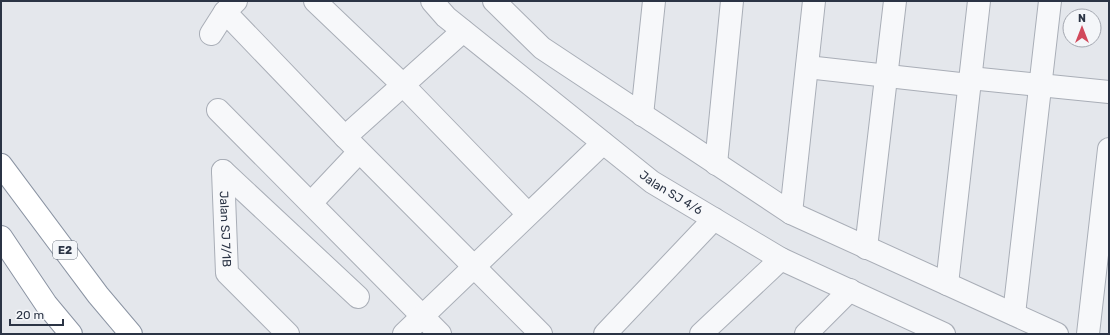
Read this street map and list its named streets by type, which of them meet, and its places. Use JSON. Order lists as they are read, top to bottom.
{
  "streets": {
    "highway": ["E2"],
    "street": ["Jalan SJ 4/6", "Jalan SJ 7/1B"]
  },
  "scale_bar": "20 m",
  "north": "top"
}
